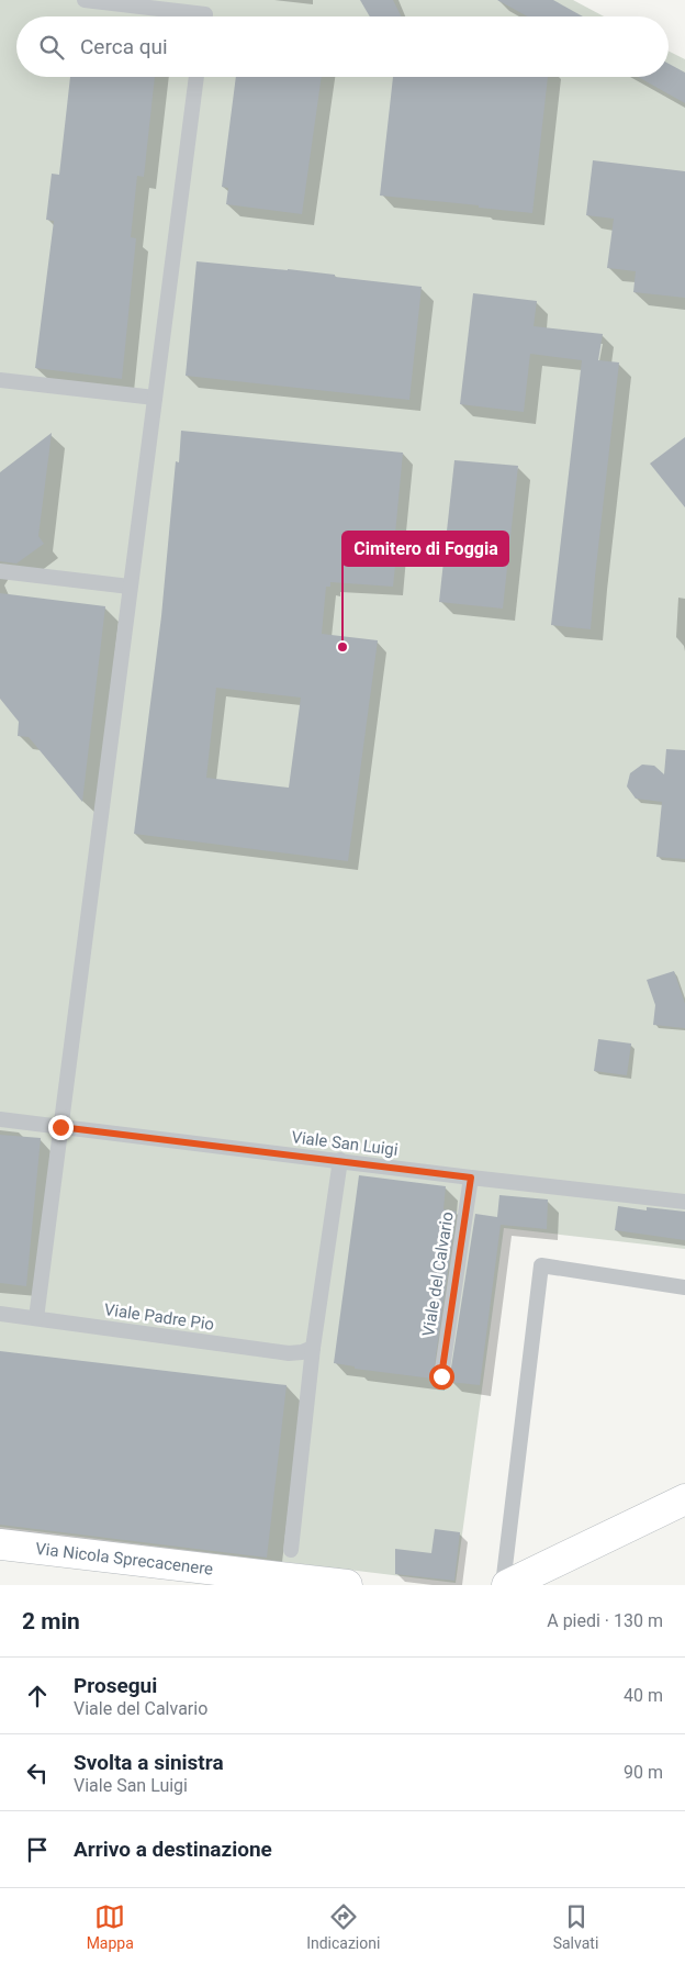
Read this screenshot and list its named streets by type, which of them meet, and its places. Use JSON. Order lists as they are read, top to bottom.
{
  "streets": {
    "street": ["Via Nicola Sprecacenere"],
    "lane": ["Viale San Luigi", "Viale del Calvario", "Viale Padre Pio"]
  },
  "crossings": [
    ["Viale San Luigi", "Viale del Calvario"]
  ],
  "places": ["Cimitero di Foggia"],
  "page": {
    "search": "Cerca qui",
    "heading": ["2 min", "A piedi · 130 m"],
    "list": [
      ["Prosegui", "Viale del Calvario", "40 m"],
      ["Svolta a sinistra", "Viale San Luigi", "90 m"],
      "Arrivo a destinazione"
    ],
    "nav": ["Mappa", "Indicazioni", "Salvati"]
  }
}
